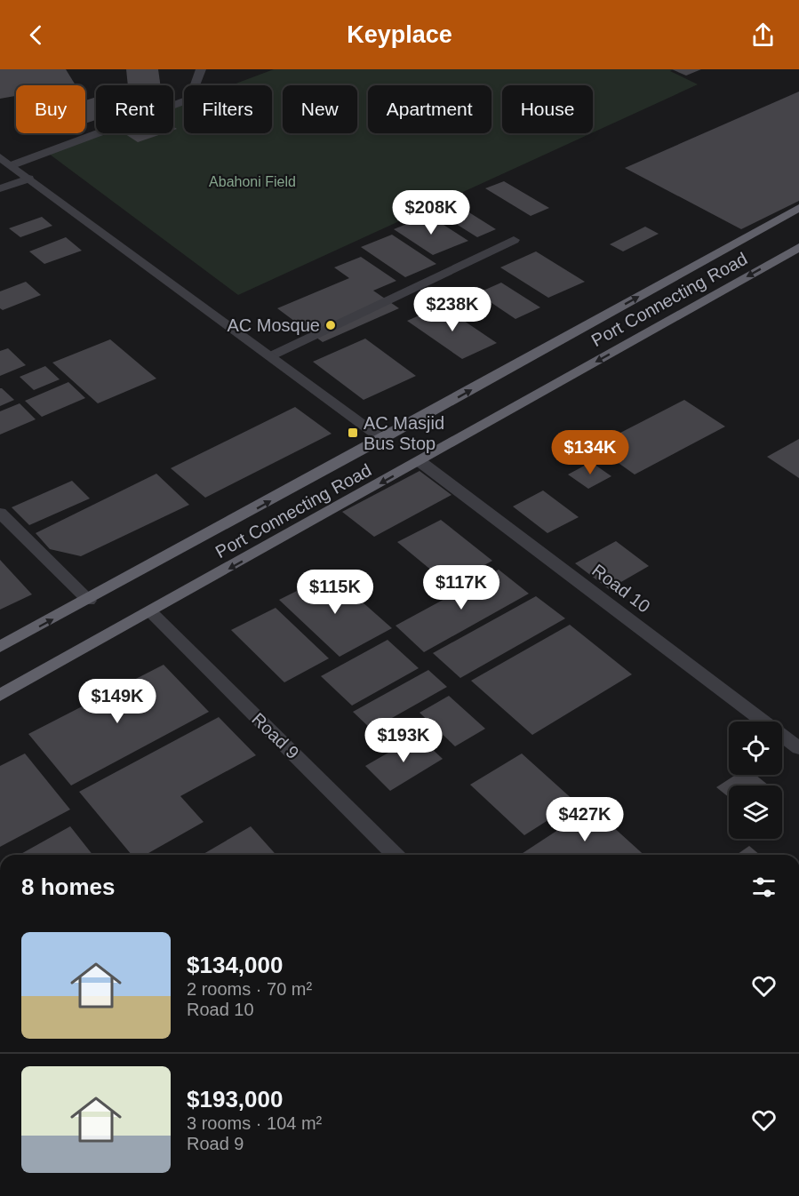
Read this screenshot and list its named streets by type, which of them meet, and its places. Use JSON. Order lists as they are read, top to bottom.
{
  "streets": {
    "highway": ["Port Connecting Road"],
    "street": ["Road 10", "Road 9"]
  },
  "crossings": [
    ["Port Connecting Road", "Road 10"],
    ["Port Connecting Road", "Road 9"]
  ],
  "parks": ["Abahoni Field"],
  "places": {
    "other": ["AC Mosque"],
    "transit": ["AC Masjid Bus Stop"]
  },
  "page": {
    "header": "Keyplace",
    "chip": [
      "Buy",
      "Rent",
      "Filters",
      "New",
      "Apartment",
      "House"
    ],
    "price": [
      "$208K",
      "$238K",
      "$134K",
      "$117K",
      "$115K",
      "$149K",
      "$193K",
      "$427K"
    ],
    "heading": "8 homes",
    "list": [
      {
        "name": "$134,000",
        "note": "2 rooms · 70 m² · Road 10"
      },
      {
        "name": "$193,000",
        "note": "3 rooms · 104 m² · Road 9"
      }
    ]
  }
}
